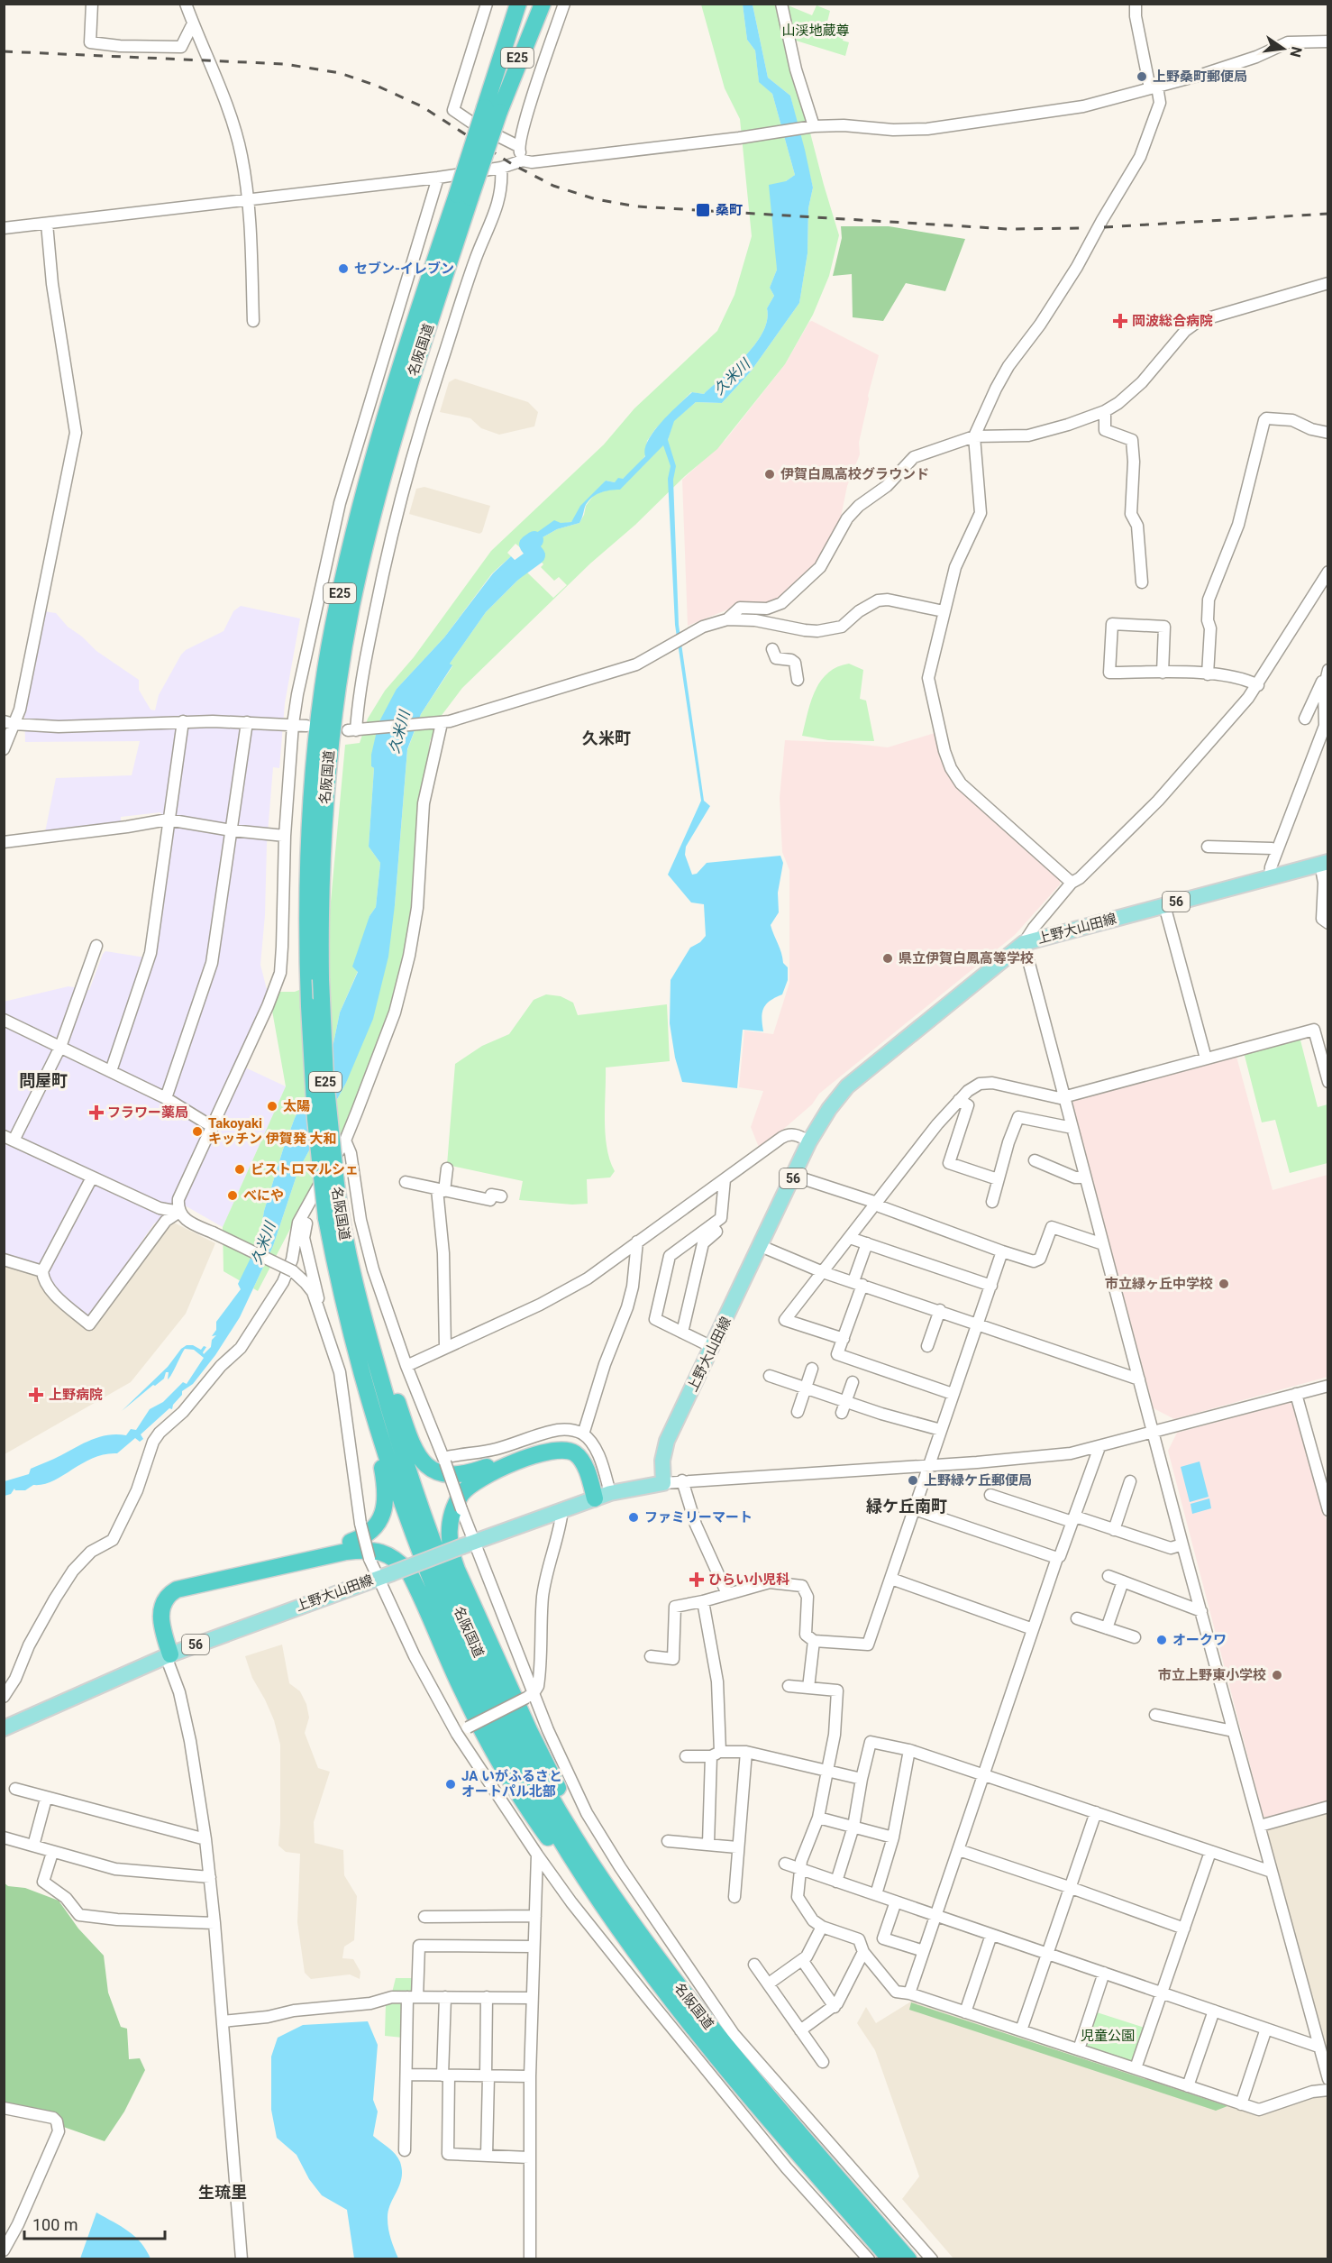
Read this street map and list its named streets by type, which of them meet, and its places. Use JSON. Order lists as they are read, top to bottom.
{
  "streets": {
    "highway": ["E25", "名阪国道"],
    "main road": ["56", "上野大山田線"]
  },
  "districts": [
    "久米町",
    "問屋町",
    "緑ケ丘南町",
    "生琉里"
  ],
  "water": ["久米川"],
  "parks": ["山渓地蔵尊", "児童公園"],
  "places": {
    "other": [
      "上野桑町郵便局",
      "セブン-イレブン",
      "伊賀白鳳高校グラウンド",
      "県立伊賀白鳳高等学校",
      "太陽",
      "Takoyaki キッチン 伊賀発 大和",
      "ビストロマルシェ",
      "べにや",
      "市立緑ヶ丘中学校",
      "上野緑ケ丘郵便局",
      "ファミリーマート",
      "オークワ",
      "市立上野東小学校",
      "JA いがふるさと オートパル北部"
    ],
    "transit": ["桑町"],
    "health": [
      "岡波総合病院",
      "フラワー薬局",
      "上野病院",
      "ひらい小児科"
    ]
  },
  "scale_bar": "100 m",
  "north": "right"
}
